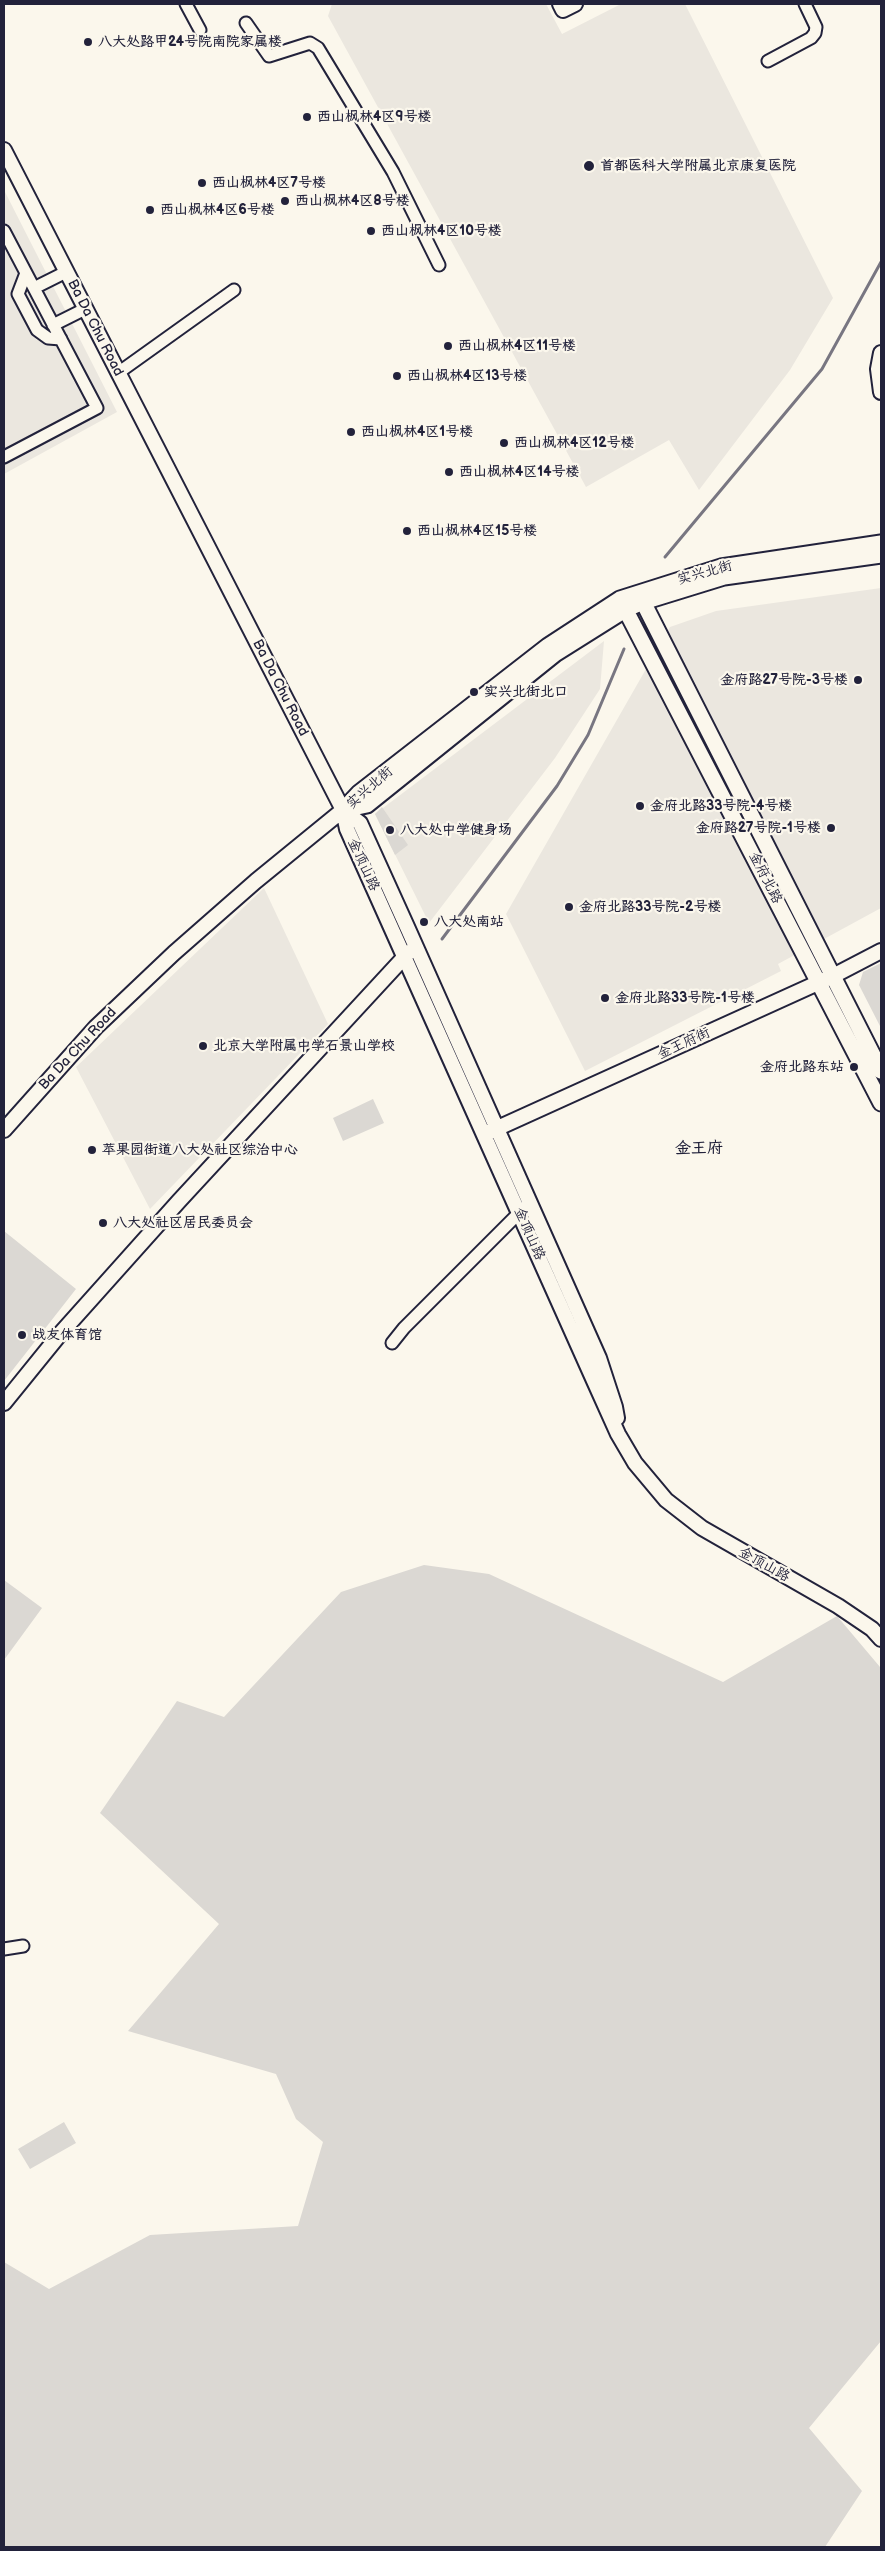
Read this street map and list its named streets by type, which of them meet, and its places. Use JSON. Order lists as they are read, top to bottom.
{
  "streets": {
    "main road": ["实兴北街", "金府北路"],
    "street": ["Ba Da Chu Road", "金顶山路", "金王府街"]
  },
  "crossings": [
    ["Ba Da Chu Road", "实兴北街"],
    ["Ba Da Chu Road", "金顶山路"],
    ["实兴北街", "金顶山路"],
    ["实兴北街", "金府北路"],
    ["金顶山路", "金王府街"],
    ["金府北路", "金王府街"]
  ],
  "districts": ["金王府"],
  "places": [
    "八大处路甲24号院南院家属楼",
    "西山枫林4区9号楼",
    "首都医科大学附属北京康复医院",
    "西山枫林4区7号楼",
    "西山枫林4区8号楼",
    "西山枫林4区6号楼",
    "西山枫林4区10号楼",
    "西山枫林4区11号楼",
    "西山枫林4区13号楼",
    "西山枫林4区1号楼",
    "西山枫林4区12号楼",
    "西山枫林4区14号楼",
    "西山枫林4区15号楼",
    "金府路27号院-3号楼",
    "实兴北街北口",
    "金府北路33号院-4号楼",
    "金府路27号院-1号楼",
    "八大处中学健身场",
    "金府北路33号院-2号楼",
    "八大处南站",
    "金府北路33号院-1号楼",
    "北京大学附属中学石景山学校",
    "金府北路东站",
    "苹果园街道八大处社区综治中心",
    "八大处社区居民委员会",
    "战友体育馆"
  ]
}
